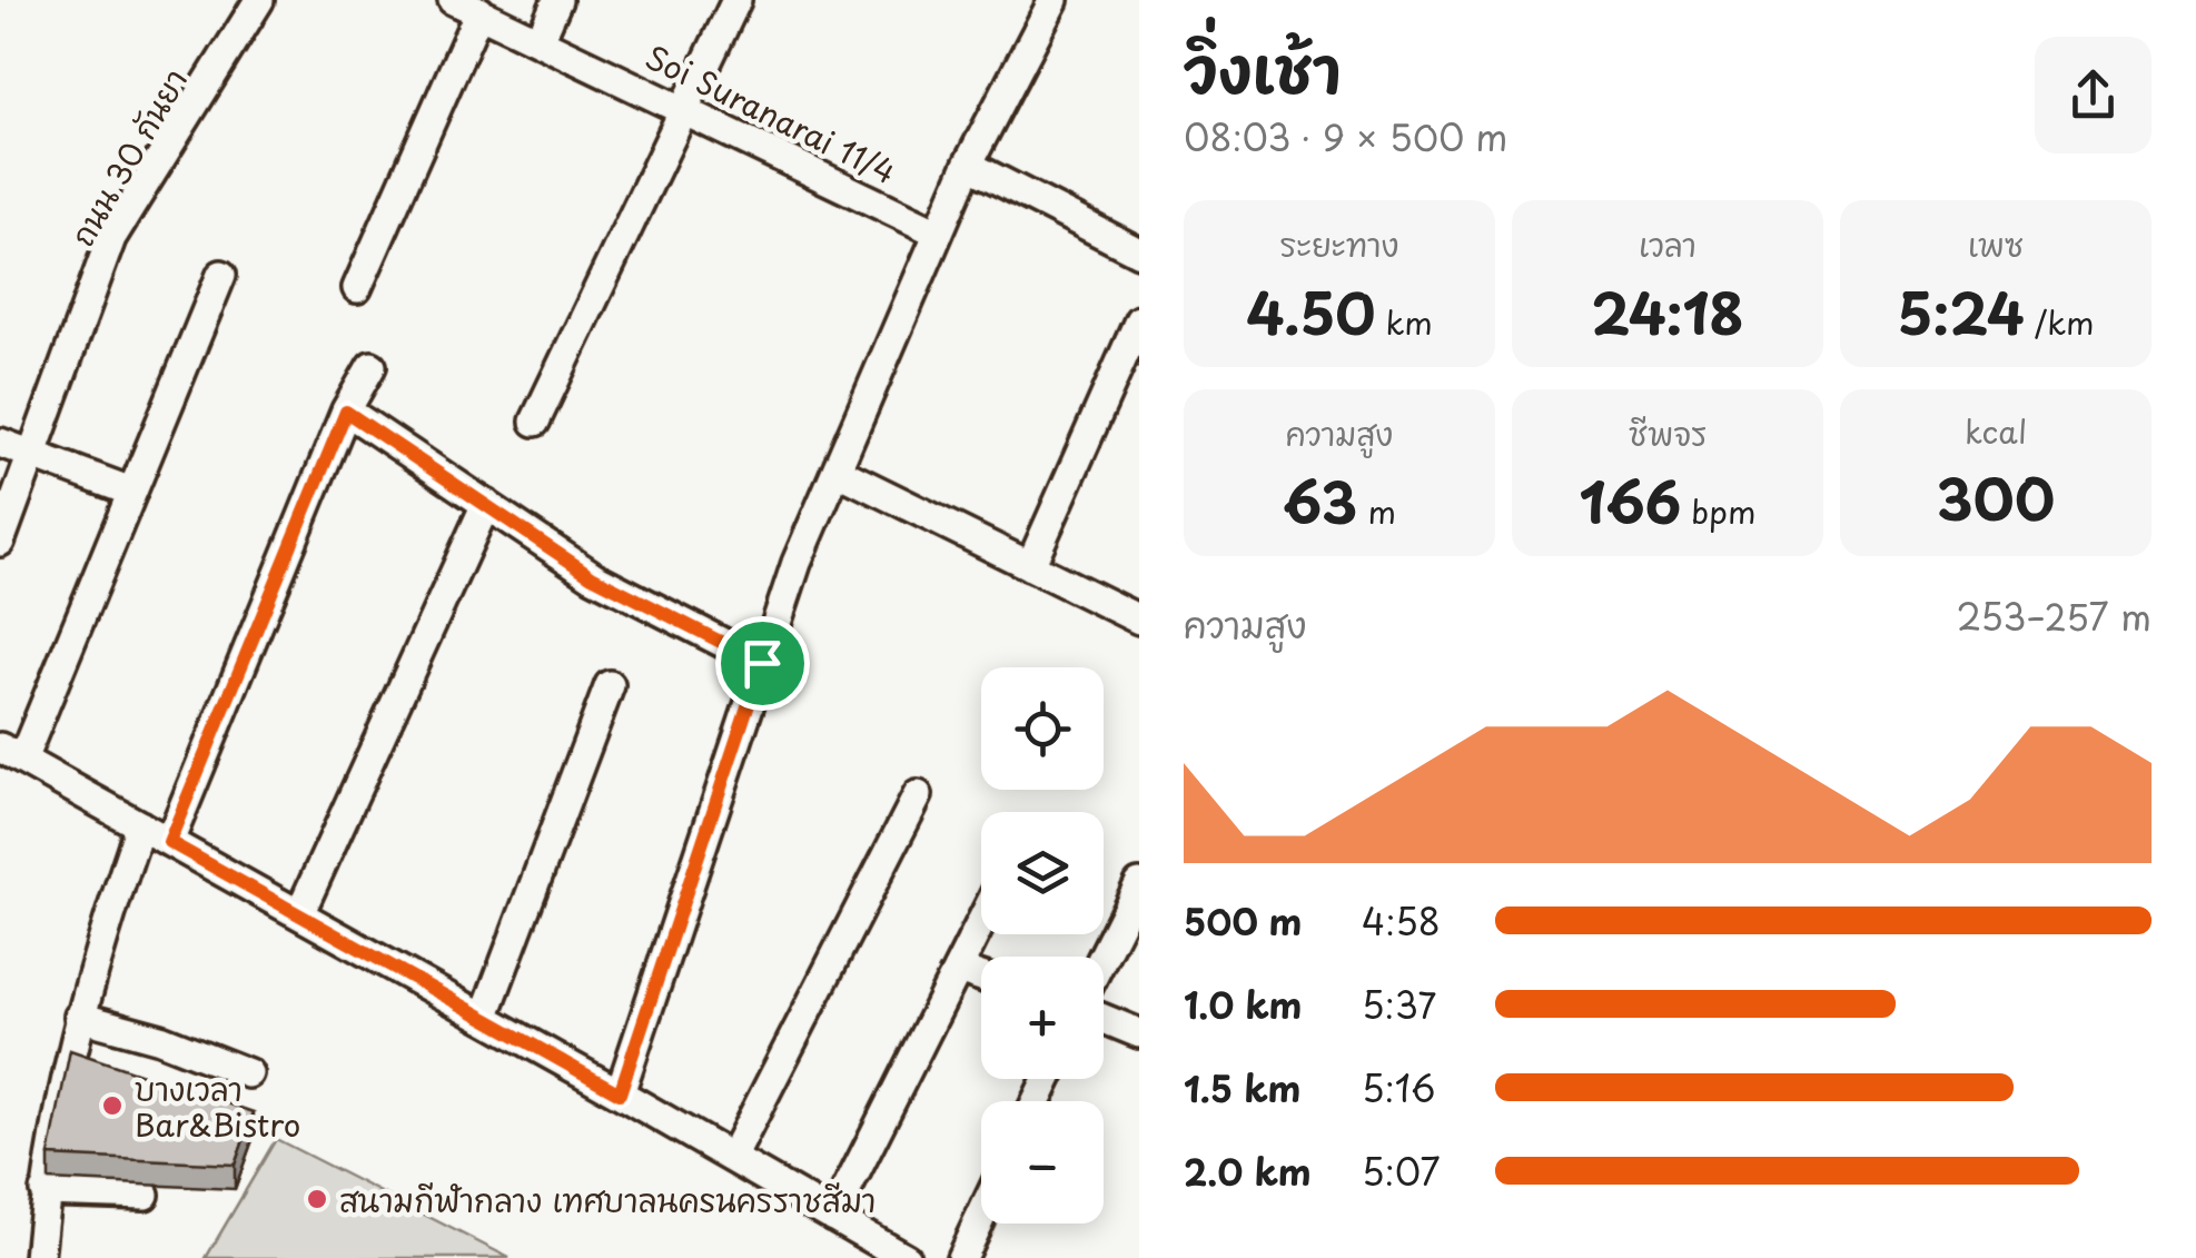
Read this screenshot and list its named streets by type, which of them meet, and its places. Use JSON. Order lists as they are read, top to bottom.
{
  "streets": {
    "street": ["Soi Suranarai 11/4", "ถนน 30 กันยา"]
  },
  "places": ["บางเวลา Bar&Bistro", "สนามกีฬากลาง เทศบาลนครนครราชสีมา"],
  "page": {
    "heading": ["วิ่งเช้า", "08:03 · 9 × 500 m"],
    "stats": [
      ["ระยะทาง", "4.50 km"],
      ["เวลา", "24:18"],
      ["เพซ", "5:24 /km"],
      ["ความสูง", "63 m"],
      ["ชีพจร", "166 bpm"],
      ["kcal", "300"]
    ],
    "chart": ["ความสูง", "253–257 m"],
    "map_buttons": ["+", "−"],
    "list": [
      {
        "name": "500 m",
        "note": "4:58"
      },
      {
        "name": "1.0 km",
        "note": "5:37"
      },
      {
        "name": "1.5 km",
        "note": "5:16"
      },
      {
        "name": "2.0 km",
        "note": "5:07"
      }
    ]
  }
}
